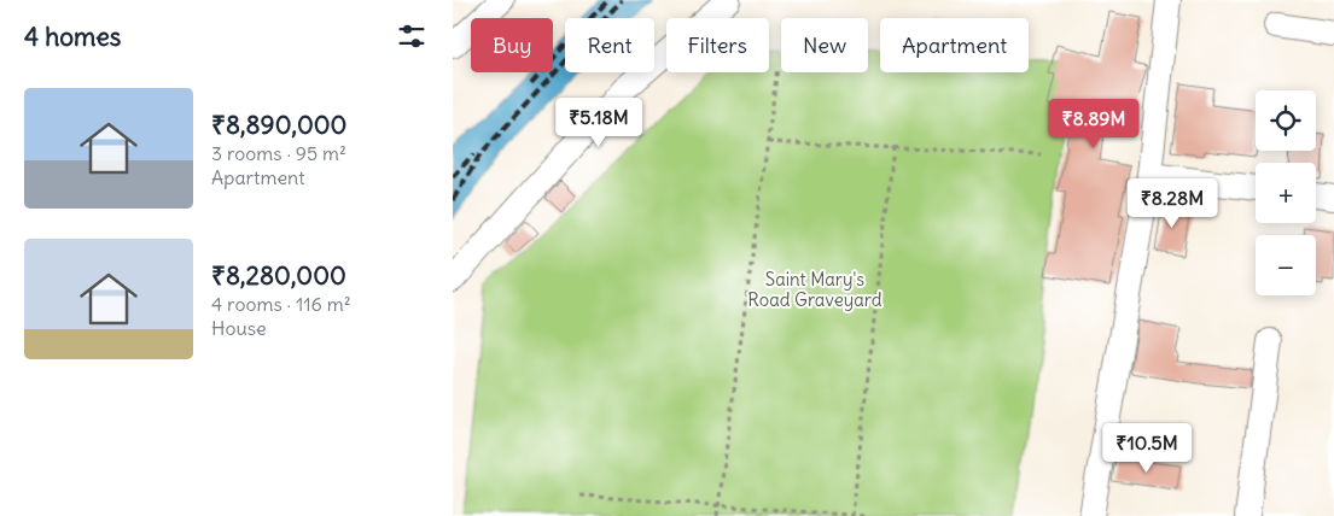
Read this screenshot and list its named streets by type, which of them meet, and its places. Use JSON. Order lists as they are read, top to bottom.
{
  "parks": ["Saint Mary's Road Graveyard"],
  "page": {
    "heading": "4 homes",
    "chip": [
      "Buy",
      "Rent",
      "Filters",
      "New",
      "Apartment"
    ],
    "list": [
      {
        "name": "₹8,890,000",
        "note": "3 rooms · 95 m² · Apartment"
      },
      {
        "name": "₹8,280,000",
        "note": "4 rooms · 116 m² · House"
      }
    ],
    "map_buttons": ["+", "−"],
    "price": [
      "₹5.18M",
      "₹8.89M",
      "₹8.28M",
      "₹10.5M"
    ]
  }
}
